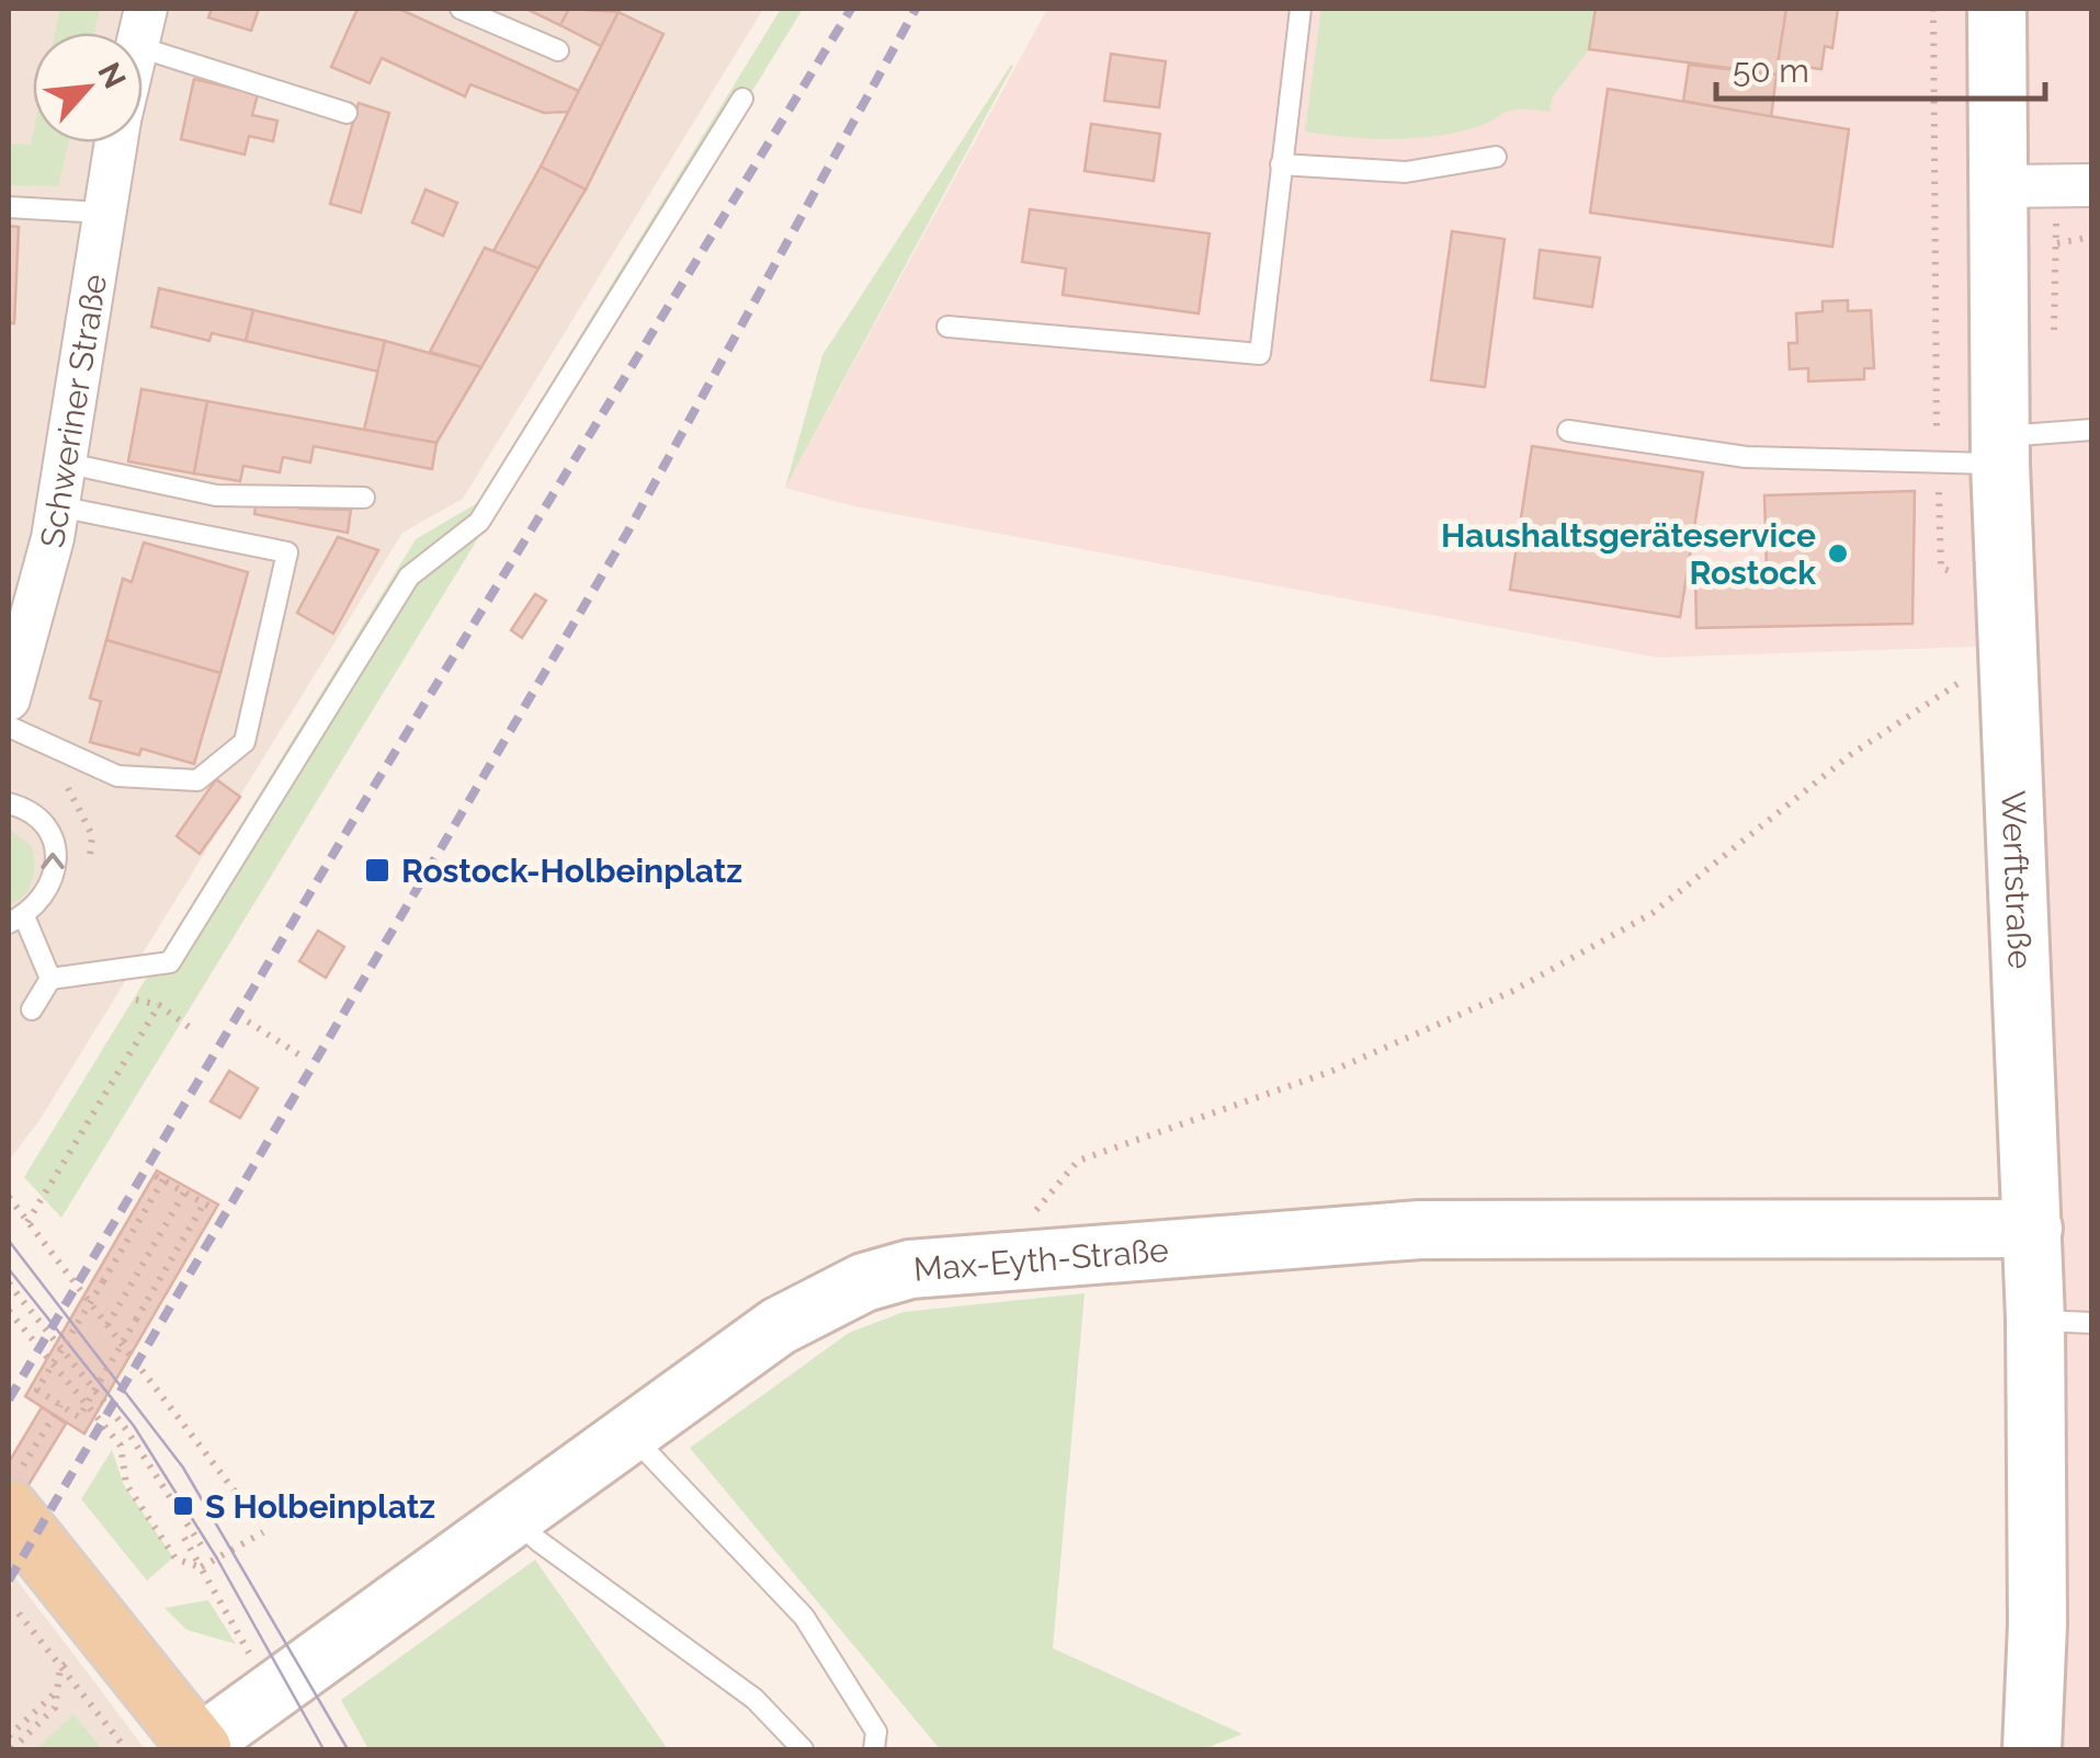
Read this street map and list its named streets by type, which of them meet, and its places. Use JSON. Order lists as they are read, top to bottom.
{
  "streets": {
    "street": ["Schweriner Straße", "Werftstraße", "Max-Eyth-Straße"]
  },
  "crossings": [
    ["Werftstraße", "Max-Eyth-Straße"]
  ],
  "places": {
    "other": ["Haushaltsgeräteservice Rostock"],
    "transit": ["Rostock-Holbeinplatz", "S Holbeinplatz"]
  },
  "scale_bar": "50 m",
  "north": "top right"
}
